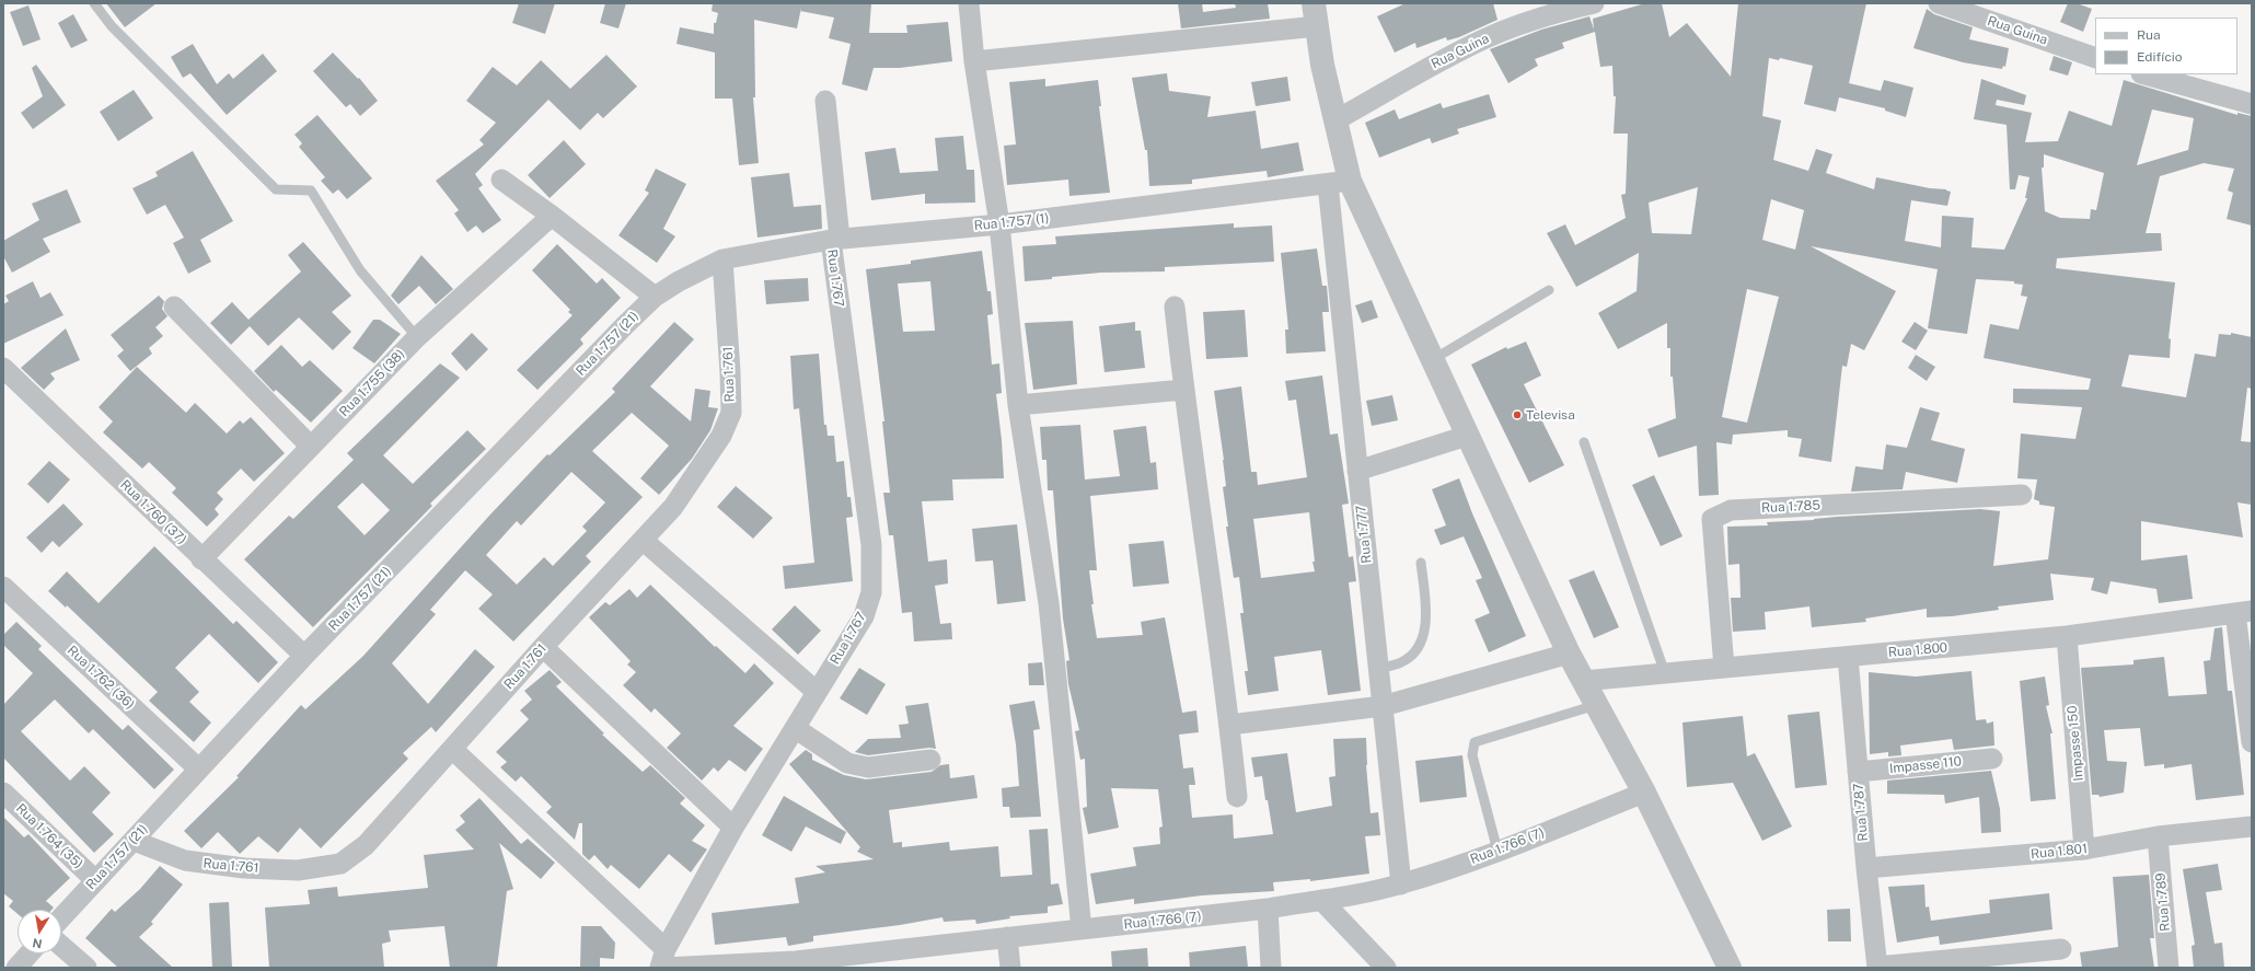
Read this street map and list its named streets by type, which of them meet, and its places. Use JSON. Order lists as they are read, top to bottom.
{
  "streets": {
    "street": [
      "Rua Guina",
      "Rua 1.757 (1)",
      "Rua 1.767",
      "Rua 1.757 (21)",
      "Rua 1.761",
      "Rua 1.755 (38)",
      "Rua 1.785",
      "Rua 1.760 (37)",
      "Rua 1.777",
      "Rua 1.800",
      "Rua 1.762 (36)",
      "Impasse 150",
      "Impasse 110",
      "Rua 1.787",
      "Rua 1.764 (35)",
      "Rua 1.766 (7)",
      "Rua 1.801",
      "Rua 1.789"
    ]
  },
  "crossings": [
    ["Rua 1.757 (1)", "Rua 1.767"],
    ["Rua 1.757 (1)", "Rua 1.757 (21)"],
    ["Rua 1.757 (1)", "Rua 1.761"],
    ["Rua 1.757 (1)", "Rua 1.777"],
    ["Rua 1.767", "Rua 1.766 (7)"],
    ["Rua 1.757 (21)", "Rua 1.761"],
    ["Rua 1.757 (21)", "Rua 1.760 (37)"],
    ["Rua 1.757 (21)", "Rua 1.762 (36)"],
    ["Rua 1.757 (21)", "Rua 1.764 (35)"],
    ["Rua 1.755 (38)", "Rua 1.760 (37)"],
    ["Rua 1.785", "Rua 1.800"],
    ["Rua 1.777", "Rua 1.766 (7)"],
    ["Rua 1.800", "Impasse 150"],
    ["Rua 1.800", "Rua 1.787"],
    ["Impasse 150", "Rua 1.801"],
    ["Impasse 110", "Rua 1.787"],
    ["Rua 1.787", "Rua 1.801"],
    ["Rua 1.801", "Rua 1.789"]
  ],
  "places": ["Televisa"],
  "legend": ["Rua", "Edifício"],
  "north": "bottom"
}
